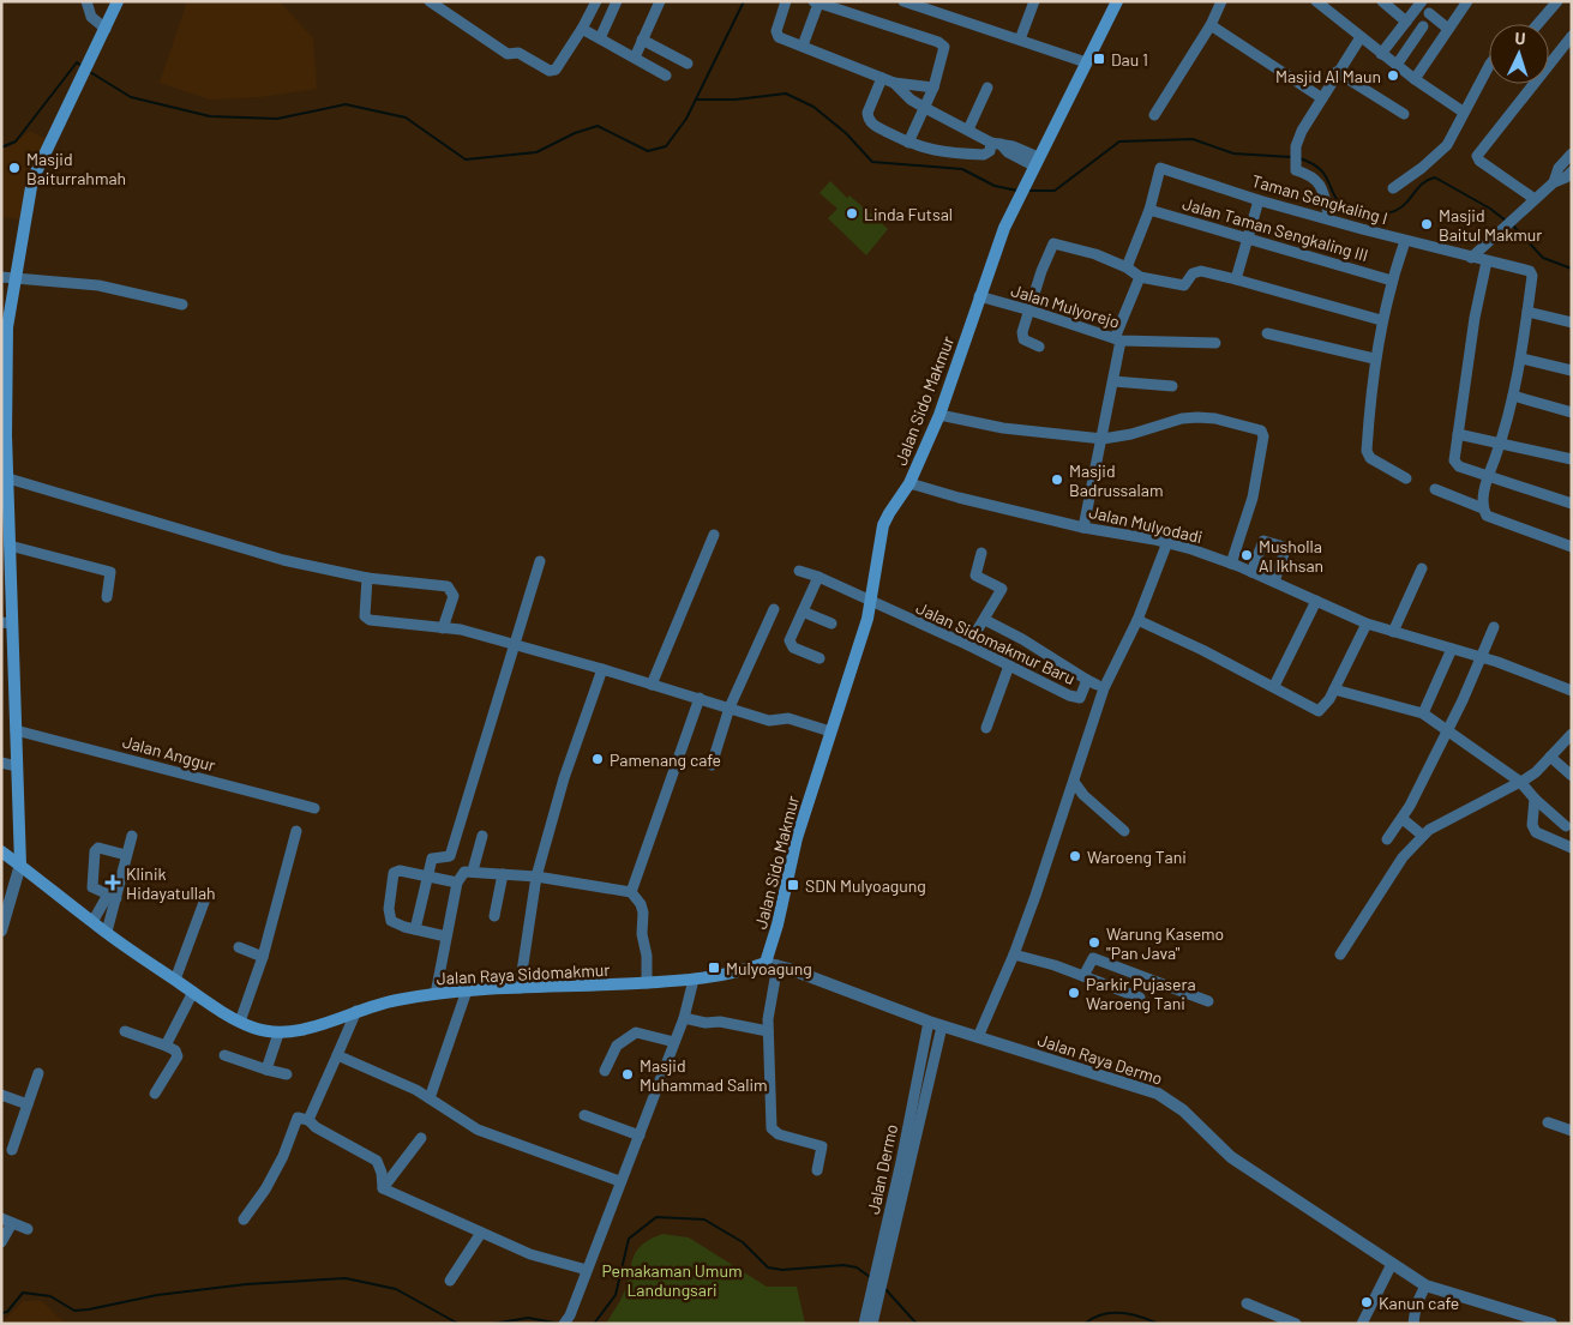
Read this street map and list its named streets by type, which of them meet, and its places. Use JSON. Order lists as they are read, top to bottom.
{
  "streets": {
    "main road": ["Jalan Sido Makmur", "Jalan Raya Sidomakmur"],
    "street": [
      "Taman Sengkaling I",
      "Jalan Taman Sengkaling III",
      "Jalan Mulyorejo",
      "Jalan Mulyodadi",
      "Jalan Sidomakmur Baru",
      "Jalan Anggur",
      "Jalan Raya Dermo",
      "Jalan Dermo"
    ]
  },
  "crossings": [
    ["Taman Sengkaling I", "Jalan Taman Sengkaling III"],
    ["Jalan Mulyorejo", "Jalan Sido Makmur"],
    ["Jalan Sido Makmur", "Jalan Mulyodadi"],
    ["Jalan Sido Makmur", "Jalan Sidomakmur Baru"],
    ["Jalan Sido Makmur", "Jalan Raya Sidomakmur"],
    ["Jalan Sido Makmur", "Jalan Raya Dermo"],
    ["Jalan Raya Sidomakmur", "Jalan Raya Dermo"],
    ["Jalan Raya Dermo", "Jalan Dermo"]
  ],
  "parks": ["Pemakaman Umum Landungsari"],
  "places": {
    "transit": ["Dau 1", "SDN Mulyoagung", "Mulyoagung"],
    "other": [
      "Masjid Al Maun",
      "Masjid Baiturrahmah",
      "Linda Futsal",
      "Masjid Baitul Makmur",
      "Masjid Badrussalam",
      "Musholla Al Ikhsan",
      "Pamenang cafe",
      "Waroeng Tani",
      "Warung Kasemo \"Pan Java\"",
      "Parkir Pujasera Waroeng Tani",
      "Masjid Muhammad Salim",
      "Kanun cafe"
    ],
    "health": ["Klinik Hidayatullah"]
  },
  "north": "top"
}
